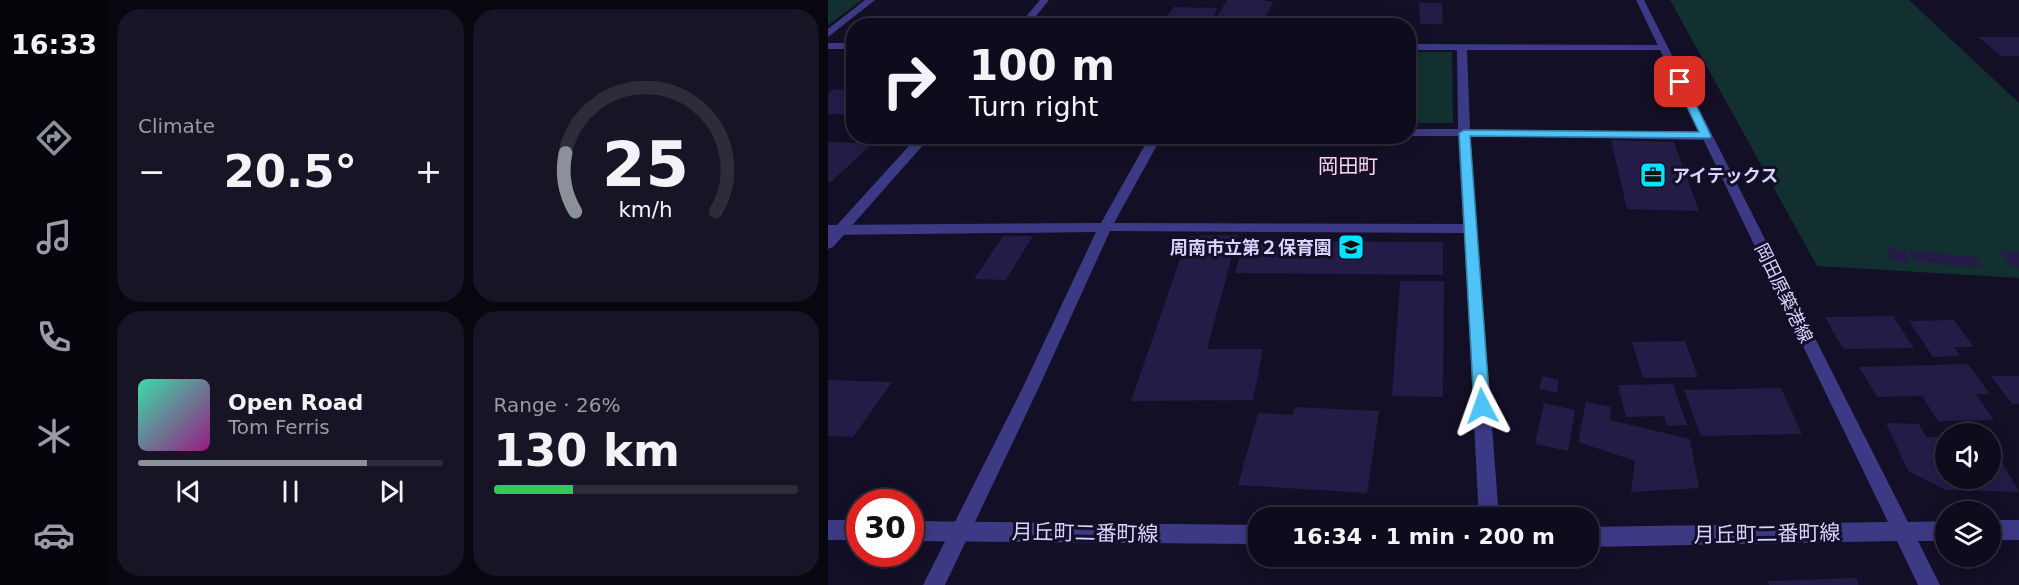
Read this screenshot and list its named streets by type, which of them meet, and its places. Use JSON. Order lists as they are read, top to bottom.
{
  "streets": {
    "street": ["岡田原築港線", "月丘町二番町線"]
  },
  "crossings": [
    ["岡田原築港線", "月丘町二番町線"]
  ],
  "districts": ["岡田町"],
  "places": {
    "office": ["アイテックス"],
    "school or university": ["周南市立第２保育園"]
  },
  "page": {
    "tabs": "16:33",
    "tile": [
      "Climate",
      ["Range · 26%", "130 km"]
    ],
    "turn": ["100 m", "Turn right"],
    "heat": ["−", "20.5°", "+"],
    "song": ["Open Road", "Tom Ferris"],
    "limit": "30",
    "trip": "16:34 · 1 min · 200 m",
    "gauge": ["25", "km/h"]
  }
}
